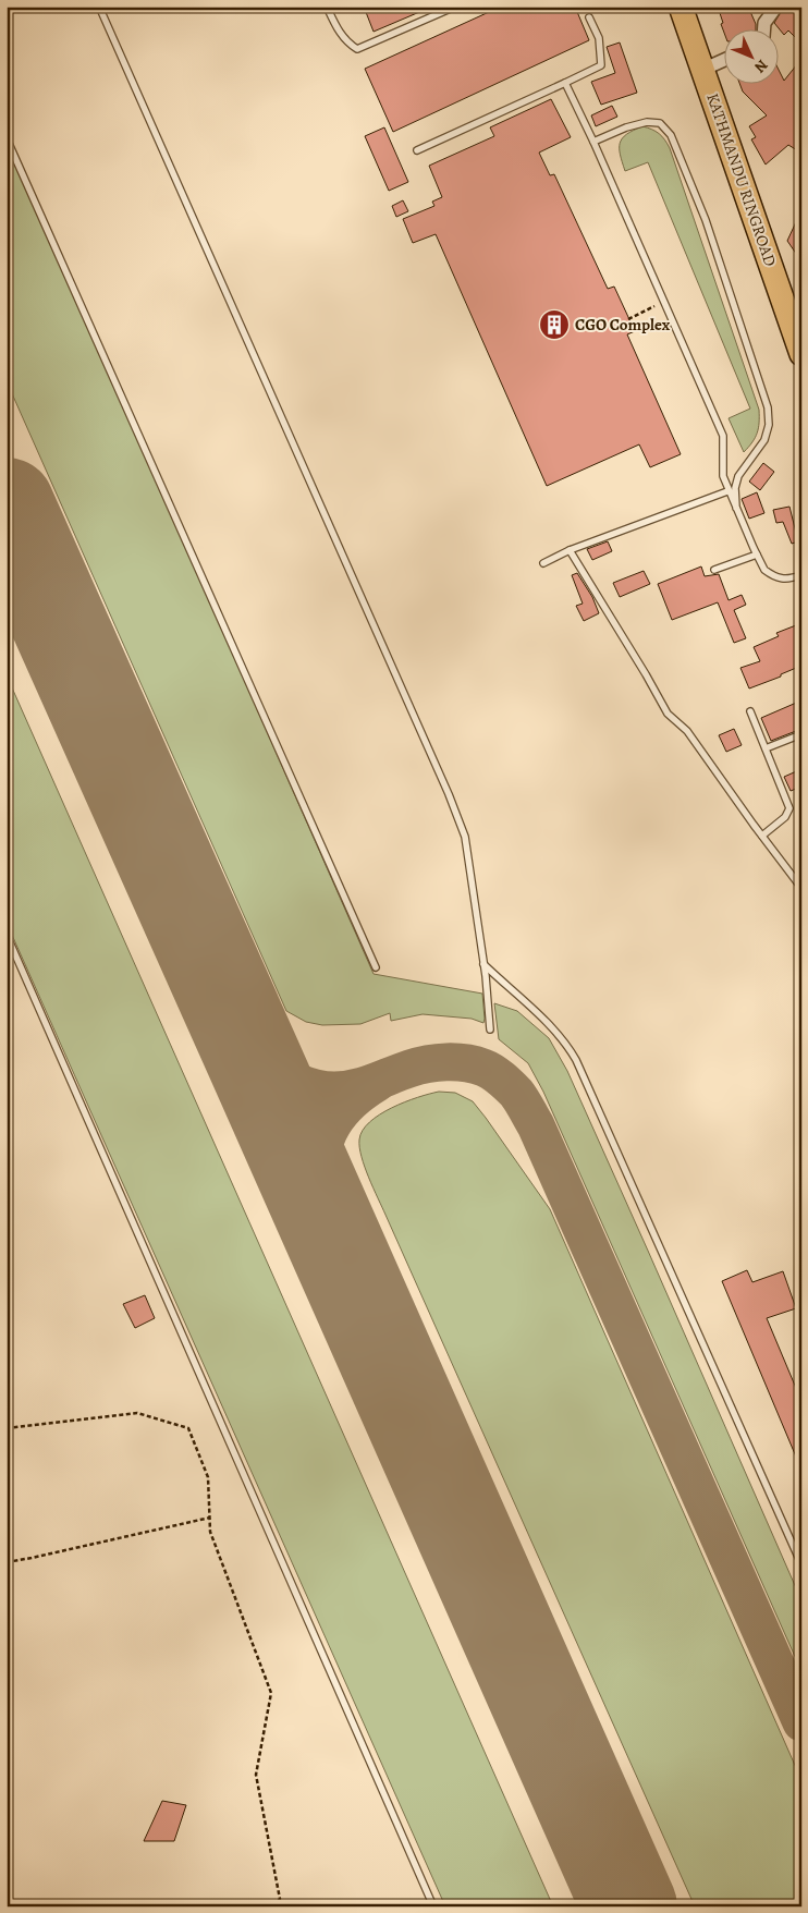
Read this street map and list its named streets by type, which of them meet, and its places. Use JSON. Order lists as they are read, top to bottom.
{
  "streets": {
    "highway": ["KATHMANDU RINGROAD"]
  },
  "places": {
    "building": ["CGO Complex"]
  },
  "north": "bottom right"
}
